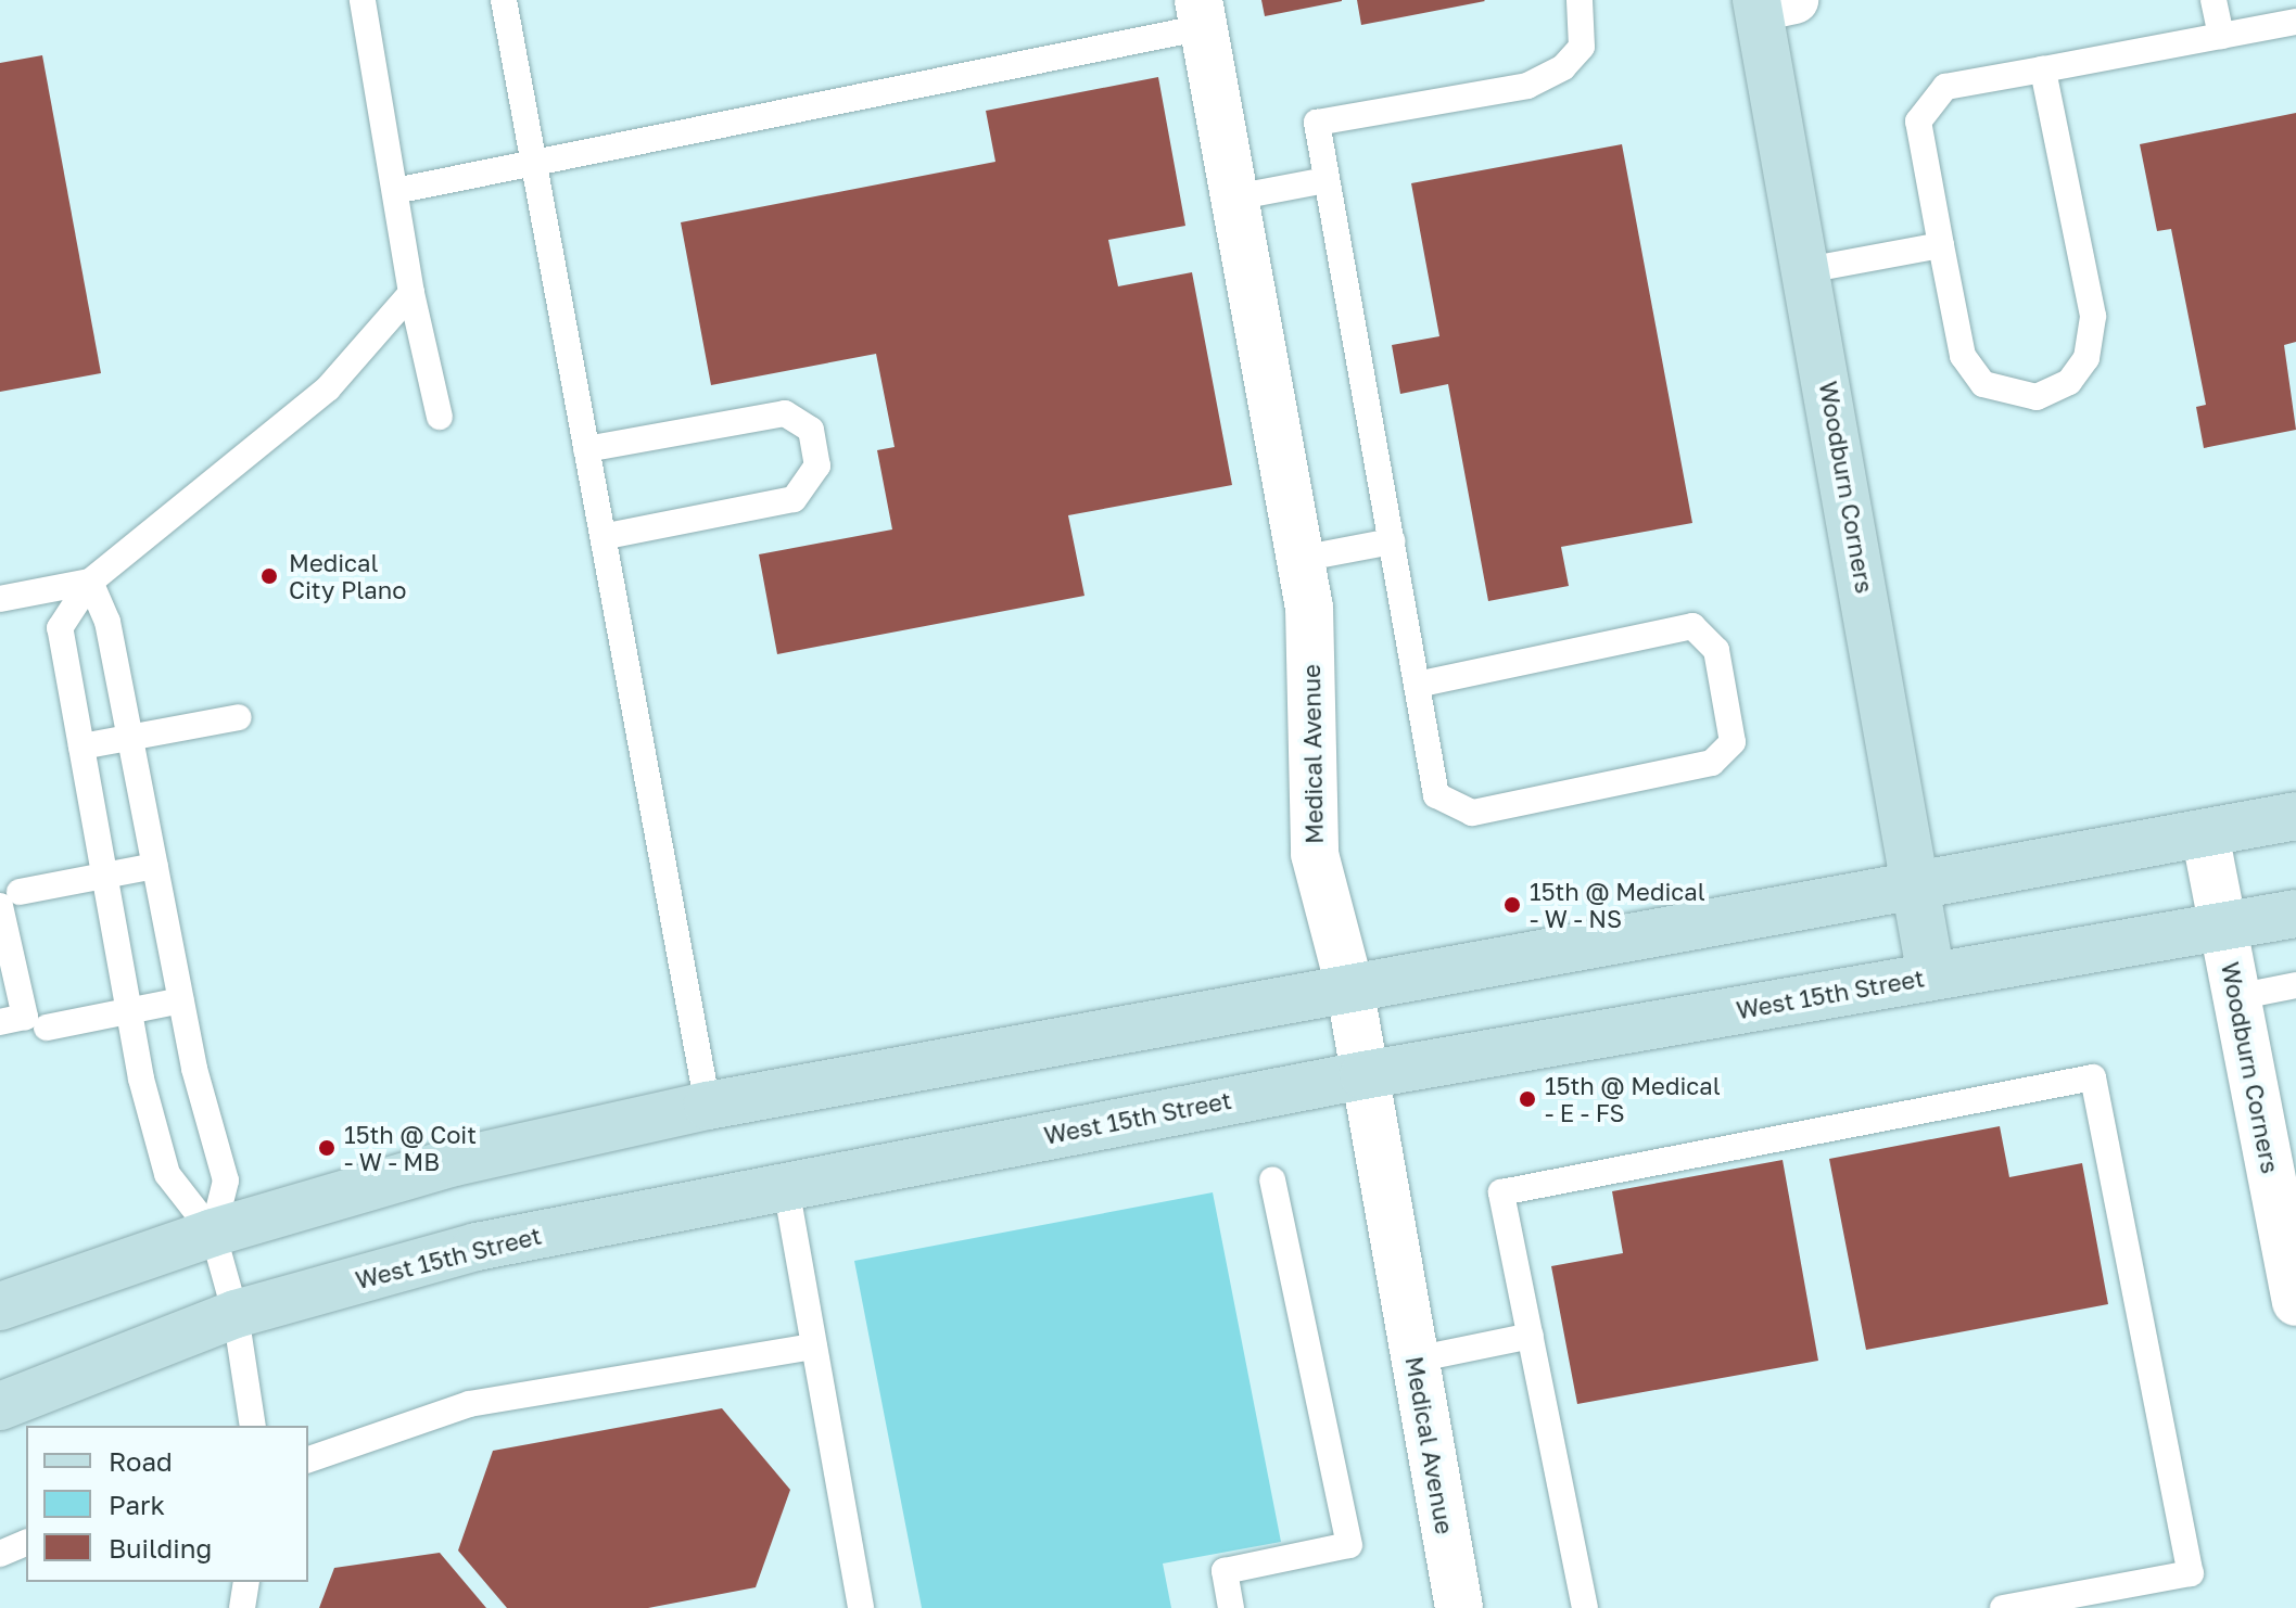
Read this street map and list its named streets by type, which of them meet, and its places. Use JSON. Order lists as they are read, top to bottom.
{
  "streets": {
    "main road": ["Woodburn Corners", "West 15th Street"],
    "street": ["Medical Avenue"]
  },
  "crossings": [
    ["Woodburn Corners", "West 15th Street"],
    ["Medical Avenue", "West 15th Street"]
  ],
  "places": [
    "Medical City Plano",
    "15th @ Medical - W - NS",
    "15th @ Medical - E - FS",
    "15th @ Coit - W - MB"
  ],
  "legend": ["Road", "Park", "Building"]
}
